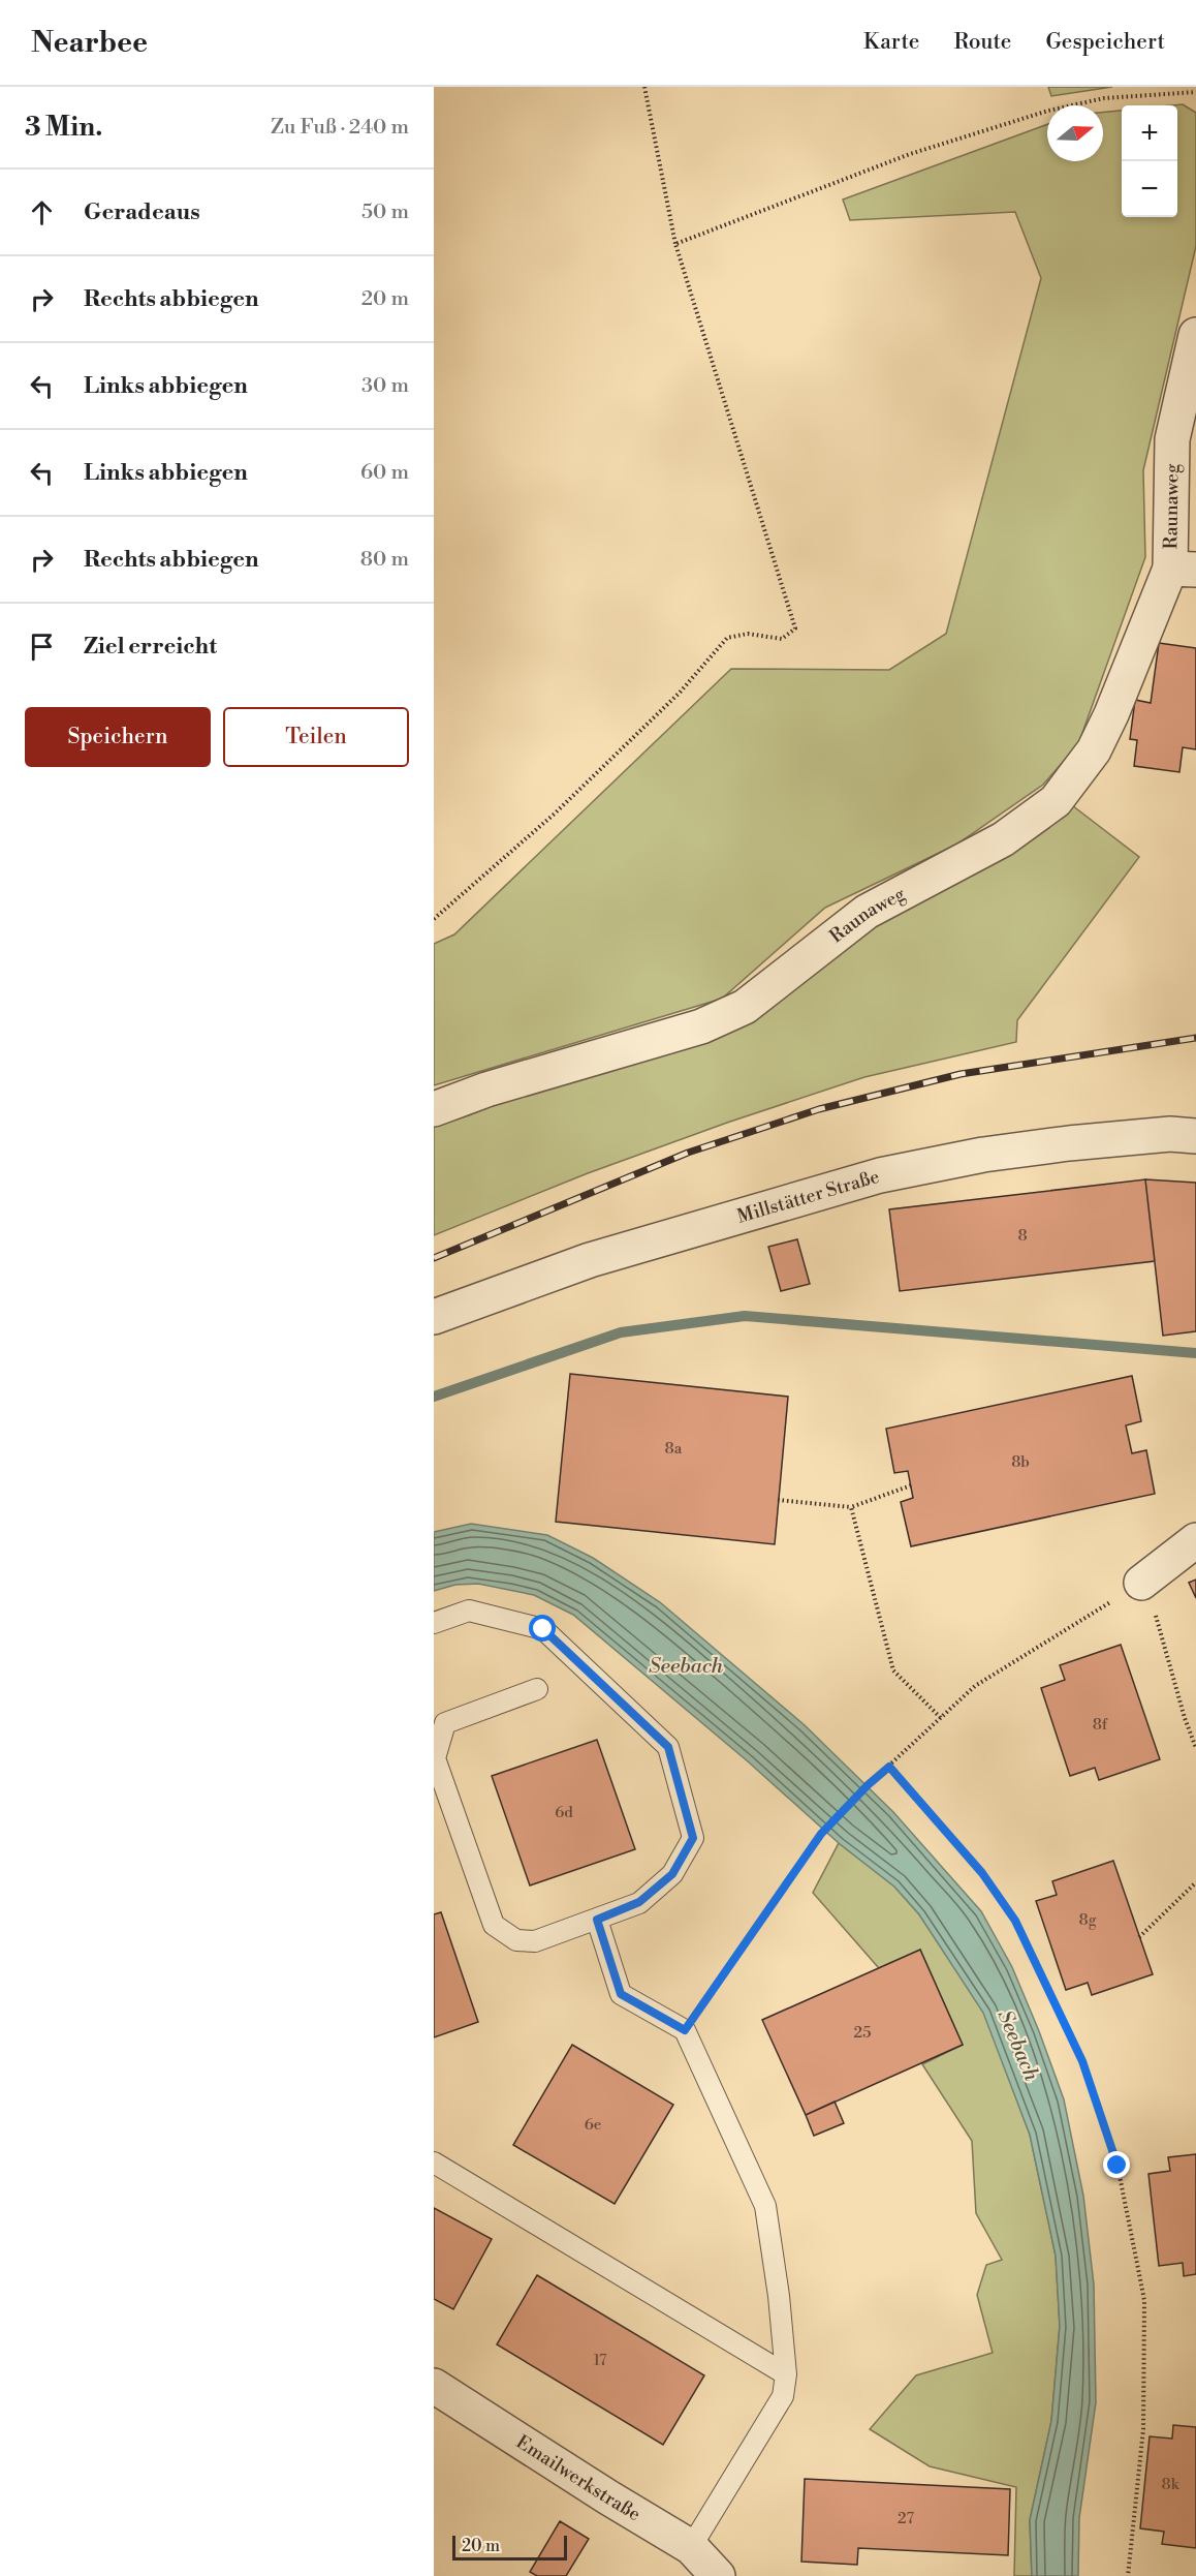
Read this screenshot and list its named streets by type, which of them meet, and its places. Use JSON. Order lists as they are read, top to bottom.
{
  "streets": {
    "street": ["Raunaweg", "Millstätter Straße", "Emailwerkstraße"]
  },
  "water": ["Seebach"],
  "house_numbers": [
    "8",
    "8a",
    "8b",
    "8f",
    "6d",
    "8g",
    "25",
    "6e",
    "17",
    "8k",
    "27"
  ],
  "scale_bar": "20 m",
  "north": "right",
  "page": {
    "header": "Nearbee",
    "nav": ["Karte", "Route", "Gespeichert"],
    "heading": ["3 Min.", "Zu Fuß · 240 m"],
    "map_buttons": ["+", "−"],
    "list": [
      ["Geradeaus", "50 m"],
      ["Rechts abbiegen", "20 m"],
      ["Links abbiegen", "30 m"],
      ["Links abbiegen", "60 m"],
      ["Rechts abbiegen", "80 m"],
      "Ziel erreicht"
    ],
    "buttons": ["Speichern", "Teilen"],
    "scale": "20 m"
  }
}
